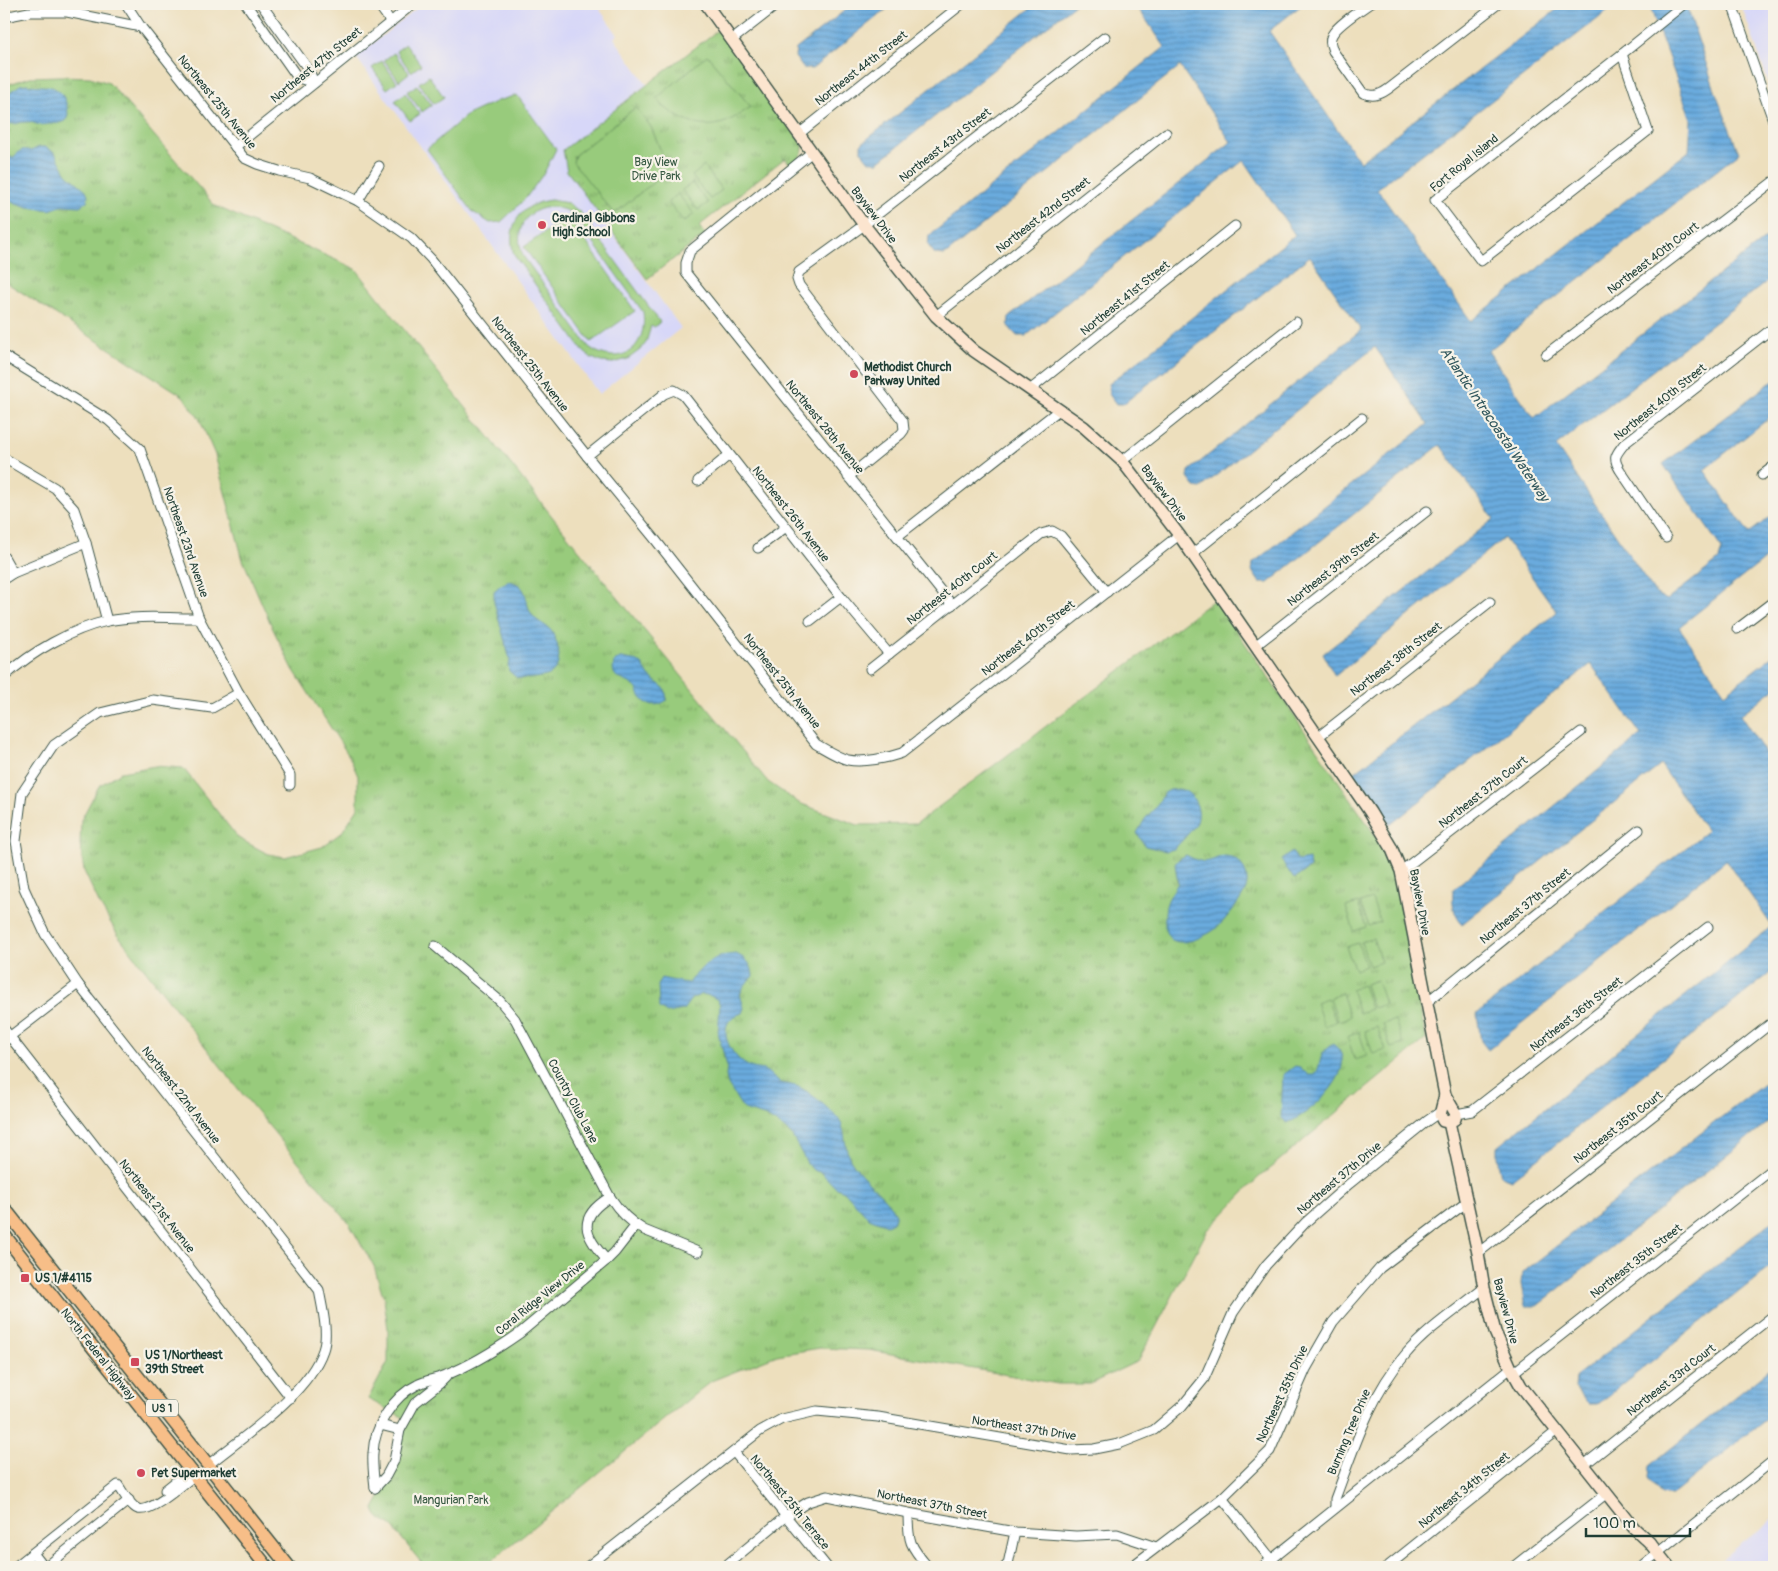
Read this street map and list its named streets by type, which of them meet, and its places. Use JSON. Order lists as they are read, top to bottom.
{
  "streets": {
    "main road": ["North Federal Highway", "US 1"],
    "street": [
      "Northeast 47th Street",
      "Northeast 44th Street",
      "Northeast 25th Avenue",
      "Northeast 43rd Street",
      "Fort Royal Island",
      "Bayview Drive",
      "Northeast 42nd Street",
      "Northeast 40th Court",
      "Northeast 41st Street",
      "Northeast 40th Street",
      "Northeast 28th Avenue",
      "Northeast 26th Avenue",
      "Northeast 23rd Avenue",
      "Northeast 39th Street",
      "Northeast 38th Street",
      "Northeast 37th Court",
      "Northeast 37th Street",
      "Northeast 36th Street",
      "Northeast 22nd Avenue",
      "Country Club Lane",
      "Northeast 35th Court",
      "Northeast 37th Drive",
      "Northeast 21st Avenue",
      "Northeast 35th Street",
      "Coral Ridge View Drive",
      "Northeast 33rd Court",
      "Northeast 35th Drive",
      "Burning Tree Drive",
      "Northeast 34th Street",
      "Northeast 25th Terrace"
    ]
  },
  "crossings": [
    ["Northeast 47th Street", "Northeast 25th Avenue"],
    ["Northeast 44th Street", "Bayview Drive"],
    ["Northeast 25th Avenue", "Northeast 40th Street"],
    ["Northeast 25th Avenue", "Northeast 26th Avenue"],
    ["Northeast 43rd Street", "Bayview Drive"],
    ["Northeast 43rd Street", "Northeast 28th Avenue"],
    ["Bayview Drive", "Northeast 42nd Street"],
    ["Bayview Drive", "Northeast 41st Street"],
    ["Bayview Drive", "Northeast 40th Street"],
    ["Bayview Drive", "Northeast 28th Avenue"],
    ["Bayview Drive", "Northeast 39th Street"],
    ["Bayview Drive", "Northeast 38th Street"],
    ["Bayview Drive", "Northeast 37th Court"],
    ["Bayview Drive", "Northeast 37th Street"],
    ["Bayview Drive", "Northeast 36th Street"],
    ["Bayview Drive", "Northeast 35th Court"],
    ["Bayview Drive", "Northeast 37th Drive"],
    ["Bayview Drive", "Northeast 35th Street"],
    ["Bayview Drive", "Northeast 33rd Court"],
    ["Bayview Drive", "Northeast 35th Drive"],
    ["Bayview Drive", "Burning Tree Drive"],
    ["Bayview Drive", "Northeast 34th Street"],
    ["Northeast 40th Court", "Northeast 40th Street"],
    ["Northeast 40th Court", "Northeast 28th Avenue"],
    ["Northeast 40th Court", "Northeast 26th Avenue"],
    ["Northeast 23rd Avenue", "Northeast 22nd Avenue"],
    ["Northeast 37th Street", "Northeast 35th Drive"],
    ["Northeast 37th Street", "Northeast 25th Terrace"],
    ["Northeast 36th Street", "Northeast 37th Drive"],
    ["Northeast 22nd Avenue", "Northeast 21st Avenue"],
    ["Country Club Lane", "Coral Ridge View Drive"],
    ["Northeast 37th Drive", "Northeast 25th Terrace"],
    ["Northeast 35th Street", "Burning Tree Drive"]
  ],
  "water": ["Atlantic Intracoastal Waterway"],
  "parks": ["Bay View Drive Park", "Mangurian Park"],
  "places": {
    "other": ["Cardinal Gibbons High School", "Methodist Church Parkway United", "Pet Supermarket"],
    "transit": ["US 1/#4115", "US 1/Northeast 39th Street"]
  },
  "scale_bar": "100 m"
}
